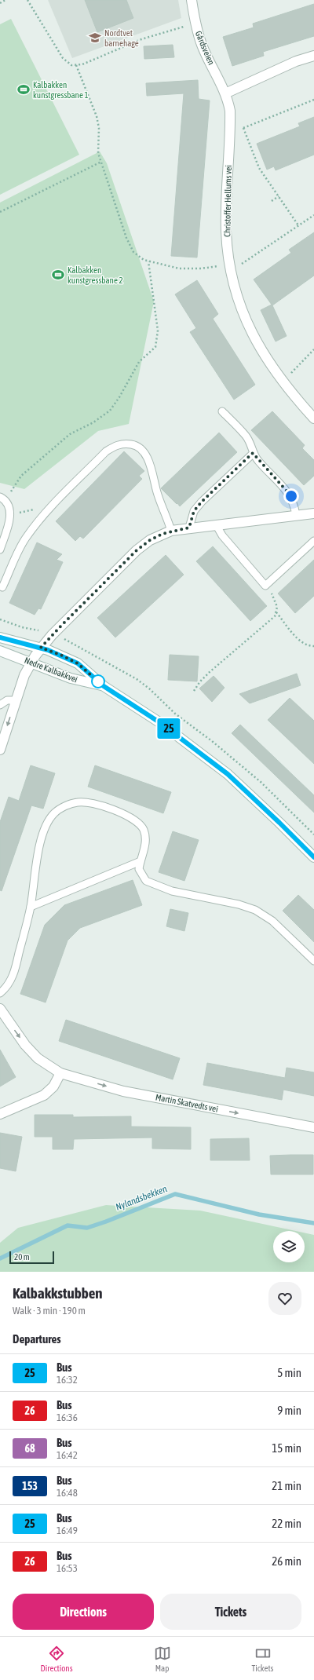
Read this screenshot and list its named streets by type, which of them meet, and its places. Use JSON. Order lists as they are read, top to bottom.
{
  "streets": {
    "street": [
      "Gårdsveien",
      "Christoffer Hellums vei",
      "Nedre Kalbakkvei",
      "Martin Skatvedts vei"
    ]
  },
  "crossings": [
    ["Gårdsveien", "Christoffer Hellums vei"]
  ],
  "one_way": ["Martin Skatvedts vei"],
  "water": ["Nylandsbekken"],
  "places": {
    "school or university": ["Nordtvet barnehage"],
    "sports": ["Kalbakken kunstgressbane 1", "Kalbakken kunstgressbane 2"]
  },
  "lines": ["bus line 25"],
  "scale_bar": "20 m",
  "page": {
    "on_map": "25",
    "scale": "20 m",
    "heading": [
      ["Kalbakkstubben", "Walk · 3 min · 190 m"],
      "Departures"
    ],
    "list": [
      {
        "mark": "25",
        "name": "Bus",
        "note": "16:32",
        "value": "5 min"
      },
      {
        "mark": "26",
        "name": "Bus",
        "note": "16:36",
        "value": "9 min"
      },
      {
        "mark": "68",
        "name": "Bus",
        "note": "16:42",
        "value": "15 min"
      },
      {
        "mark": "153",
        "name": "Bus",
        "note": "16:48",
        "value": "21 min"
      },
      {
        "mark": "25",
        "name": "Bus",
        "note": "16:49",
        "value": "22 min"
      },
      {
        "mark": "26",
        "name": "Bus",
        "note": "16:53",
        "value": "26 min"
      }
    ],
    "buttons": ["Directions", "Tickets"],
    "tabs": ["Directions", "Map", "Tickets"]
  }
}
